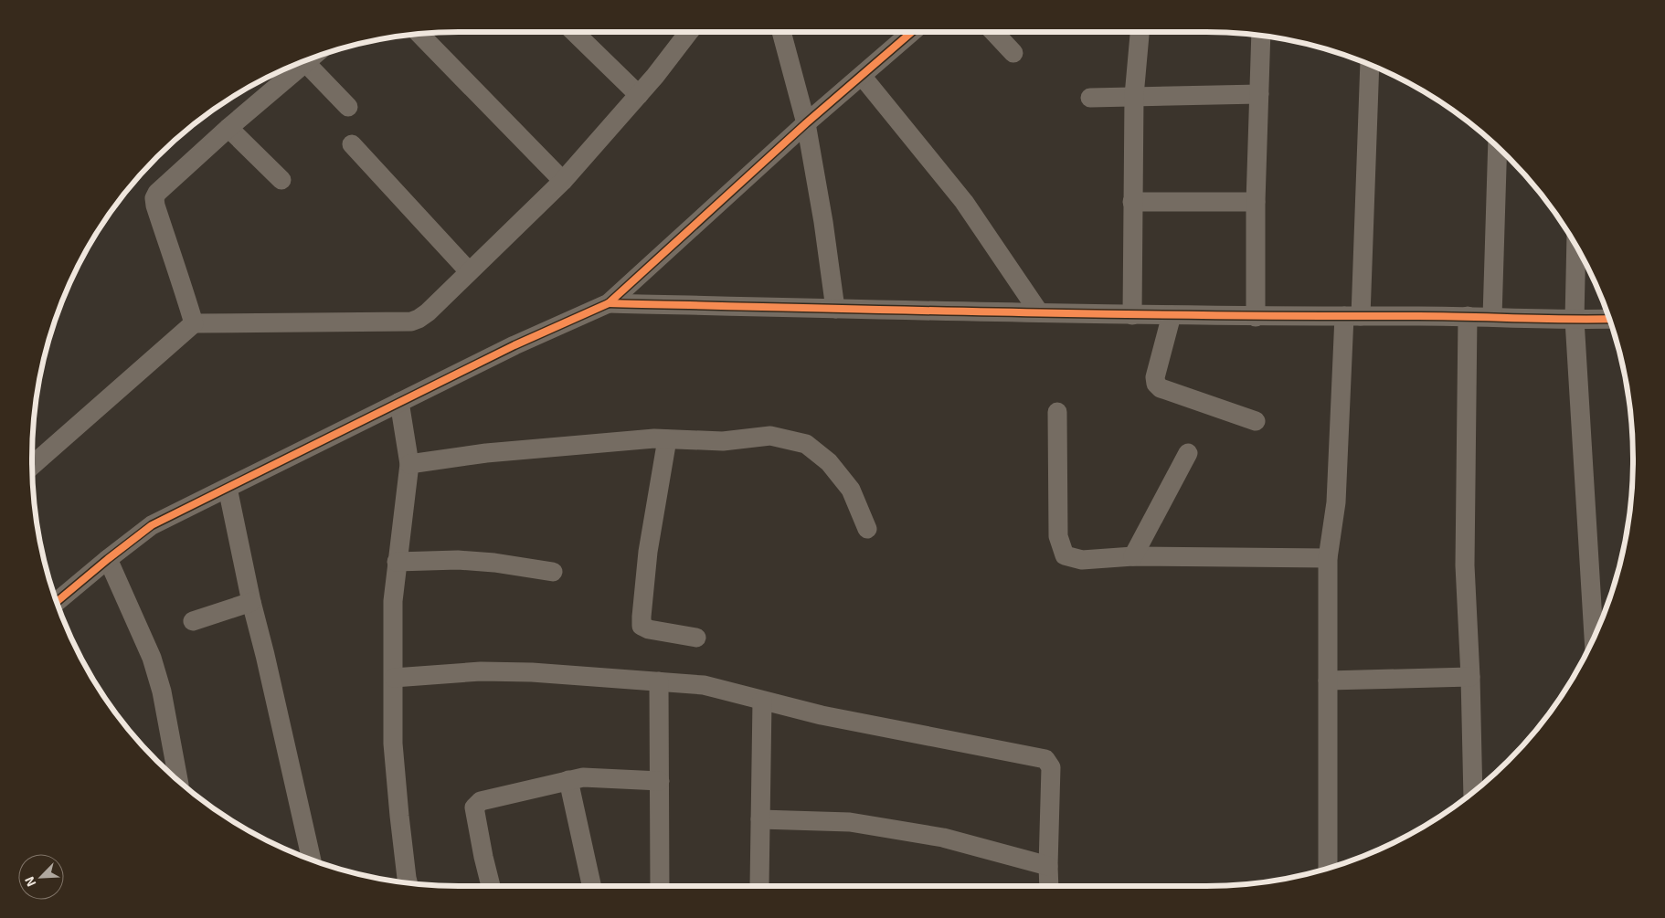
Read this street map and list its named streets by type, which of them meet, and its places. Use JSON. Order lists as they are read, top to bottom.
{
  "north": "bottom left"
}
